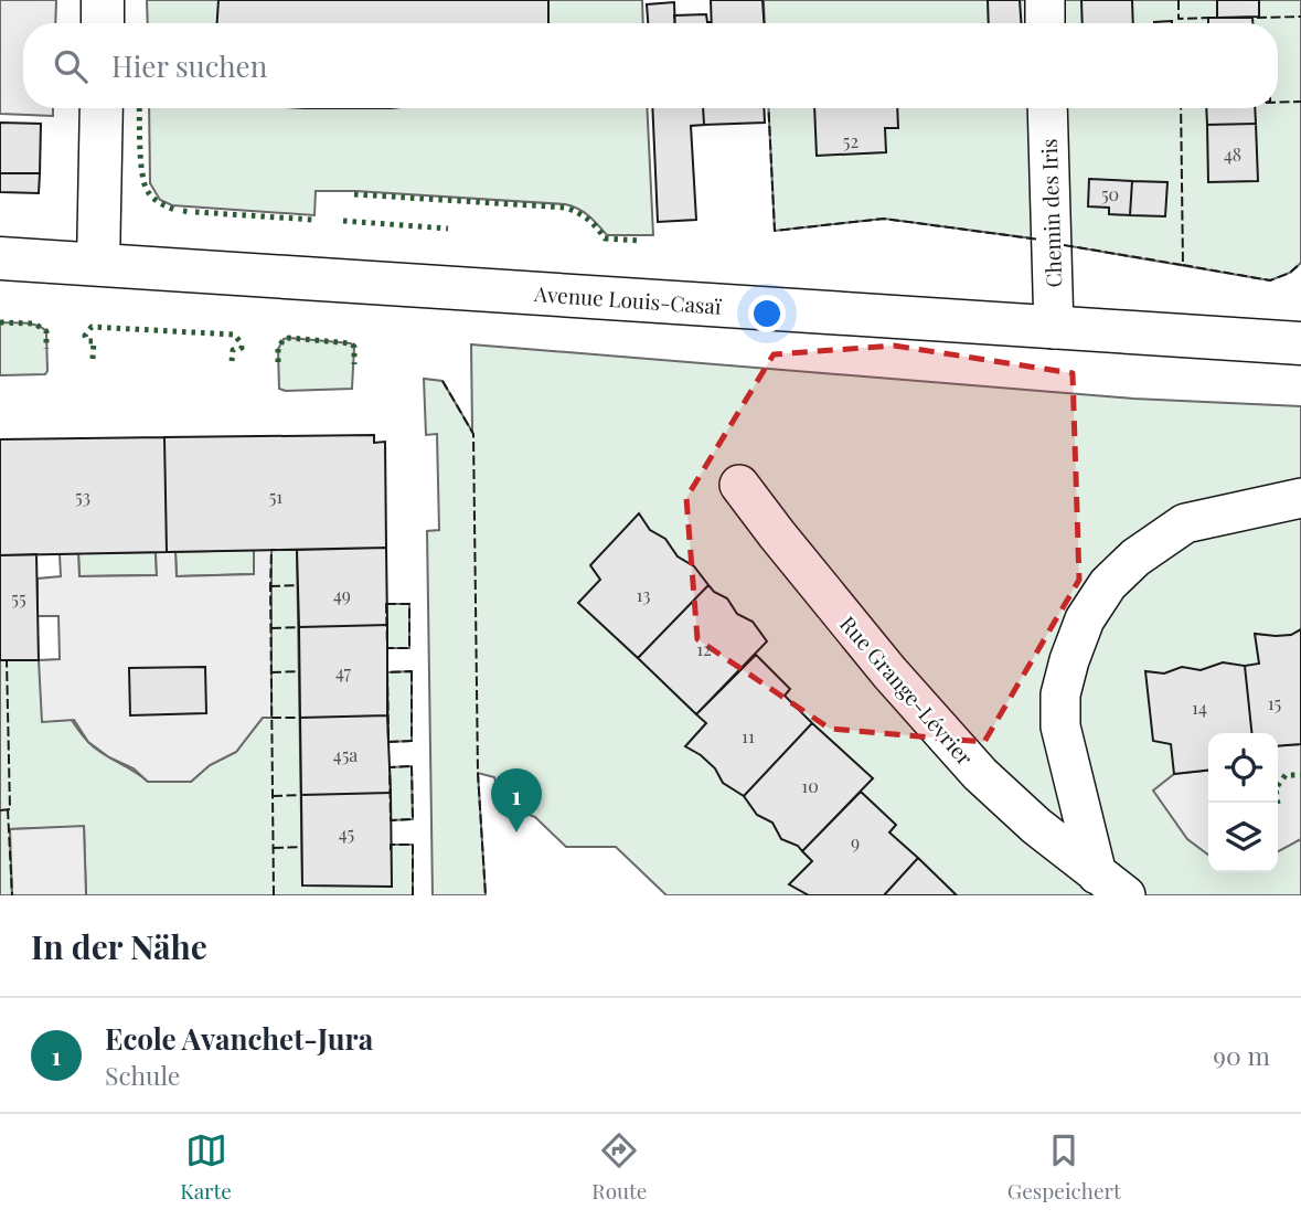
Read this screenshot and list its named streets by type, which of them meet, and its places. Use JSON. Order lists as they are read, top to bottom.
{
  "streets": {
    "main road": ["Avenue Louis-Casaï"],
    "street": ["Chemin des Iris", "Rue Grange-Lévrier"]
  },
  "crossings": [
    ["Chemin des Iris", "Avenue Louis-Casaï"]
  ],
  "house_numbers": [
    "52",
    "48",
    "50",
    "53",
    "51",
    "49",
    "13",
    "55",
    "12",
    "47",
    "15",
    "14",
    "11",
    "45a",
    "10",
    "45",
    "9"
  ],
  "page": {
    "search": "Hier suchen",
    "pins": "1",
    "heading": "In der Nähe",
    "list": [
      {
        "mark": "1",
        "name": "Ecole Avanchet-Jura",
        "note": "Schule",
        "value": "90 m"
      }
    ],
    "nav": ["Karte", "Route", "Gespeichert"]
  }
}
